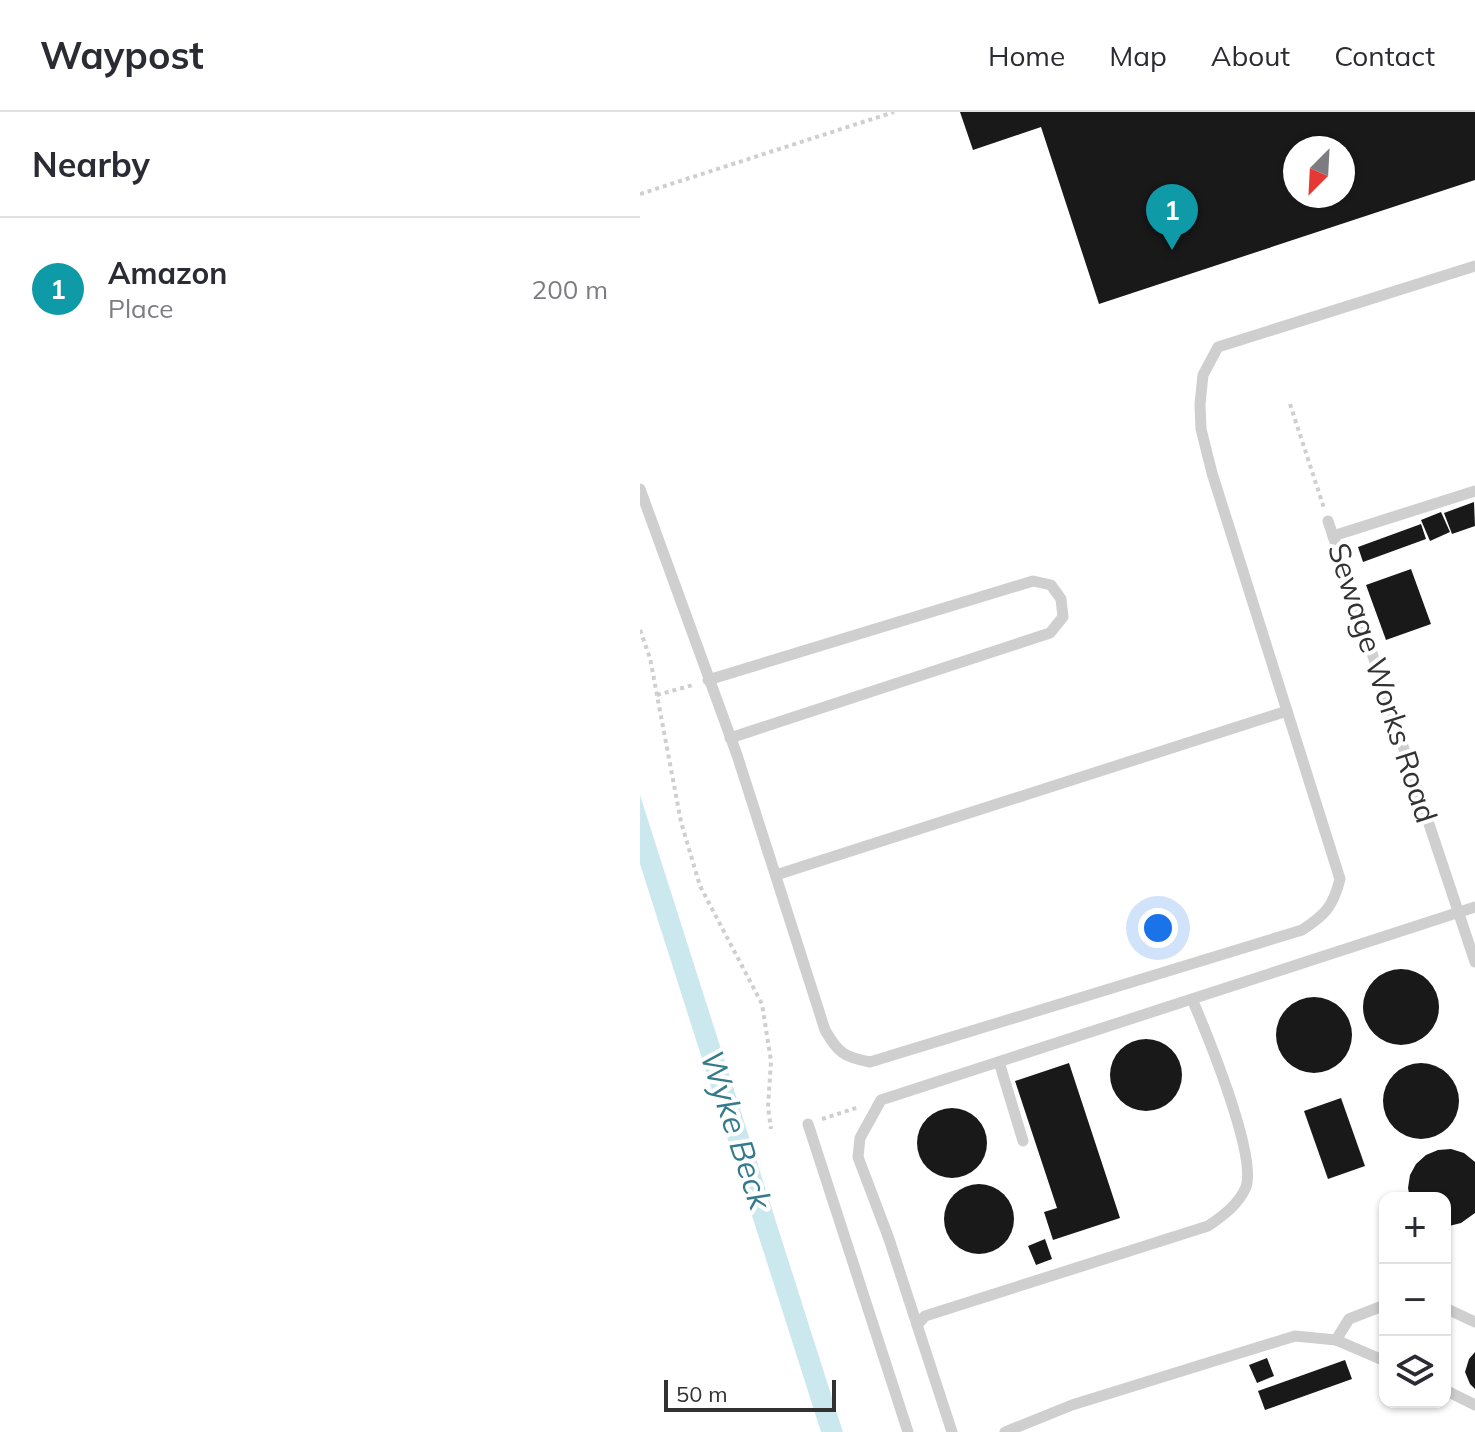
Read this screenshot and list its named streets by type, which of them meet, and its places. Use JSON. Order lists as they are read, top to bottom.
{
  "streets": {
    "lane": ["Sewage Works Road"]
  },
  "water": ["Wyke Beck"],
  "scale_bar": "50 m",
  "north": "bottom left",
  "page": {
    "header": "Waypost",
    "nav": [
      "Home",
      "Map",
      "About",
      "Contact"
    ],
    "heading": "Nearby",
    "pins": "1",
    "list": [
      {
        "mark": "1",
        "name": "Amazon",
        "note": "Place",
        "value": "200 m"
      }
    ],
    "map_buttons": ["+", "−"],
    "scale": "50 m"
  }
}
